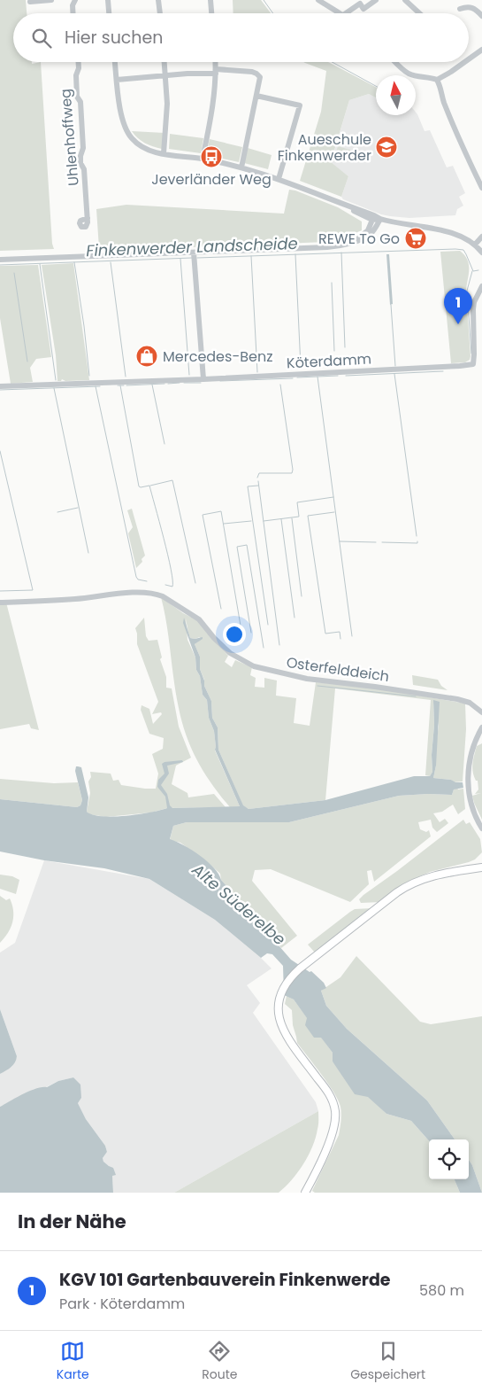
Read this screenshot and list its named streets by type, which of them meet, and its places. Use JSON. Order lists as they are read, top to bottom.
{
  "streets": {
    "street": ["Uhlenhoffweg", "Köterdamm", "Osterfelddeich"]
  },
  "water": ["Finkenwerder Landscheide", "Alte Süderelbe"],
  "places": {
    "school or university": ["Aueschule Finkenwerder"],
    "bus stop": ["Jeverländer Weg"],
    "supermarket": ["REWE To Go"],
    "shop": ["Mercedes-Benz"]
  },
  "north": "top",
  "page": {
    "search": "Hier suchen",
    "pins": "1",
    "heading": "In der Nähe",
    "list": [
      {
        "mark": "1",
        "name": "KGV 101 Gartenbauverein Finkenwerde",
        "note": "Park · Köterdamm",
        "value": "580 m"
      }
    ],
    "nav": ["Karte", "Route", "Gespeichert"]
  }
}
